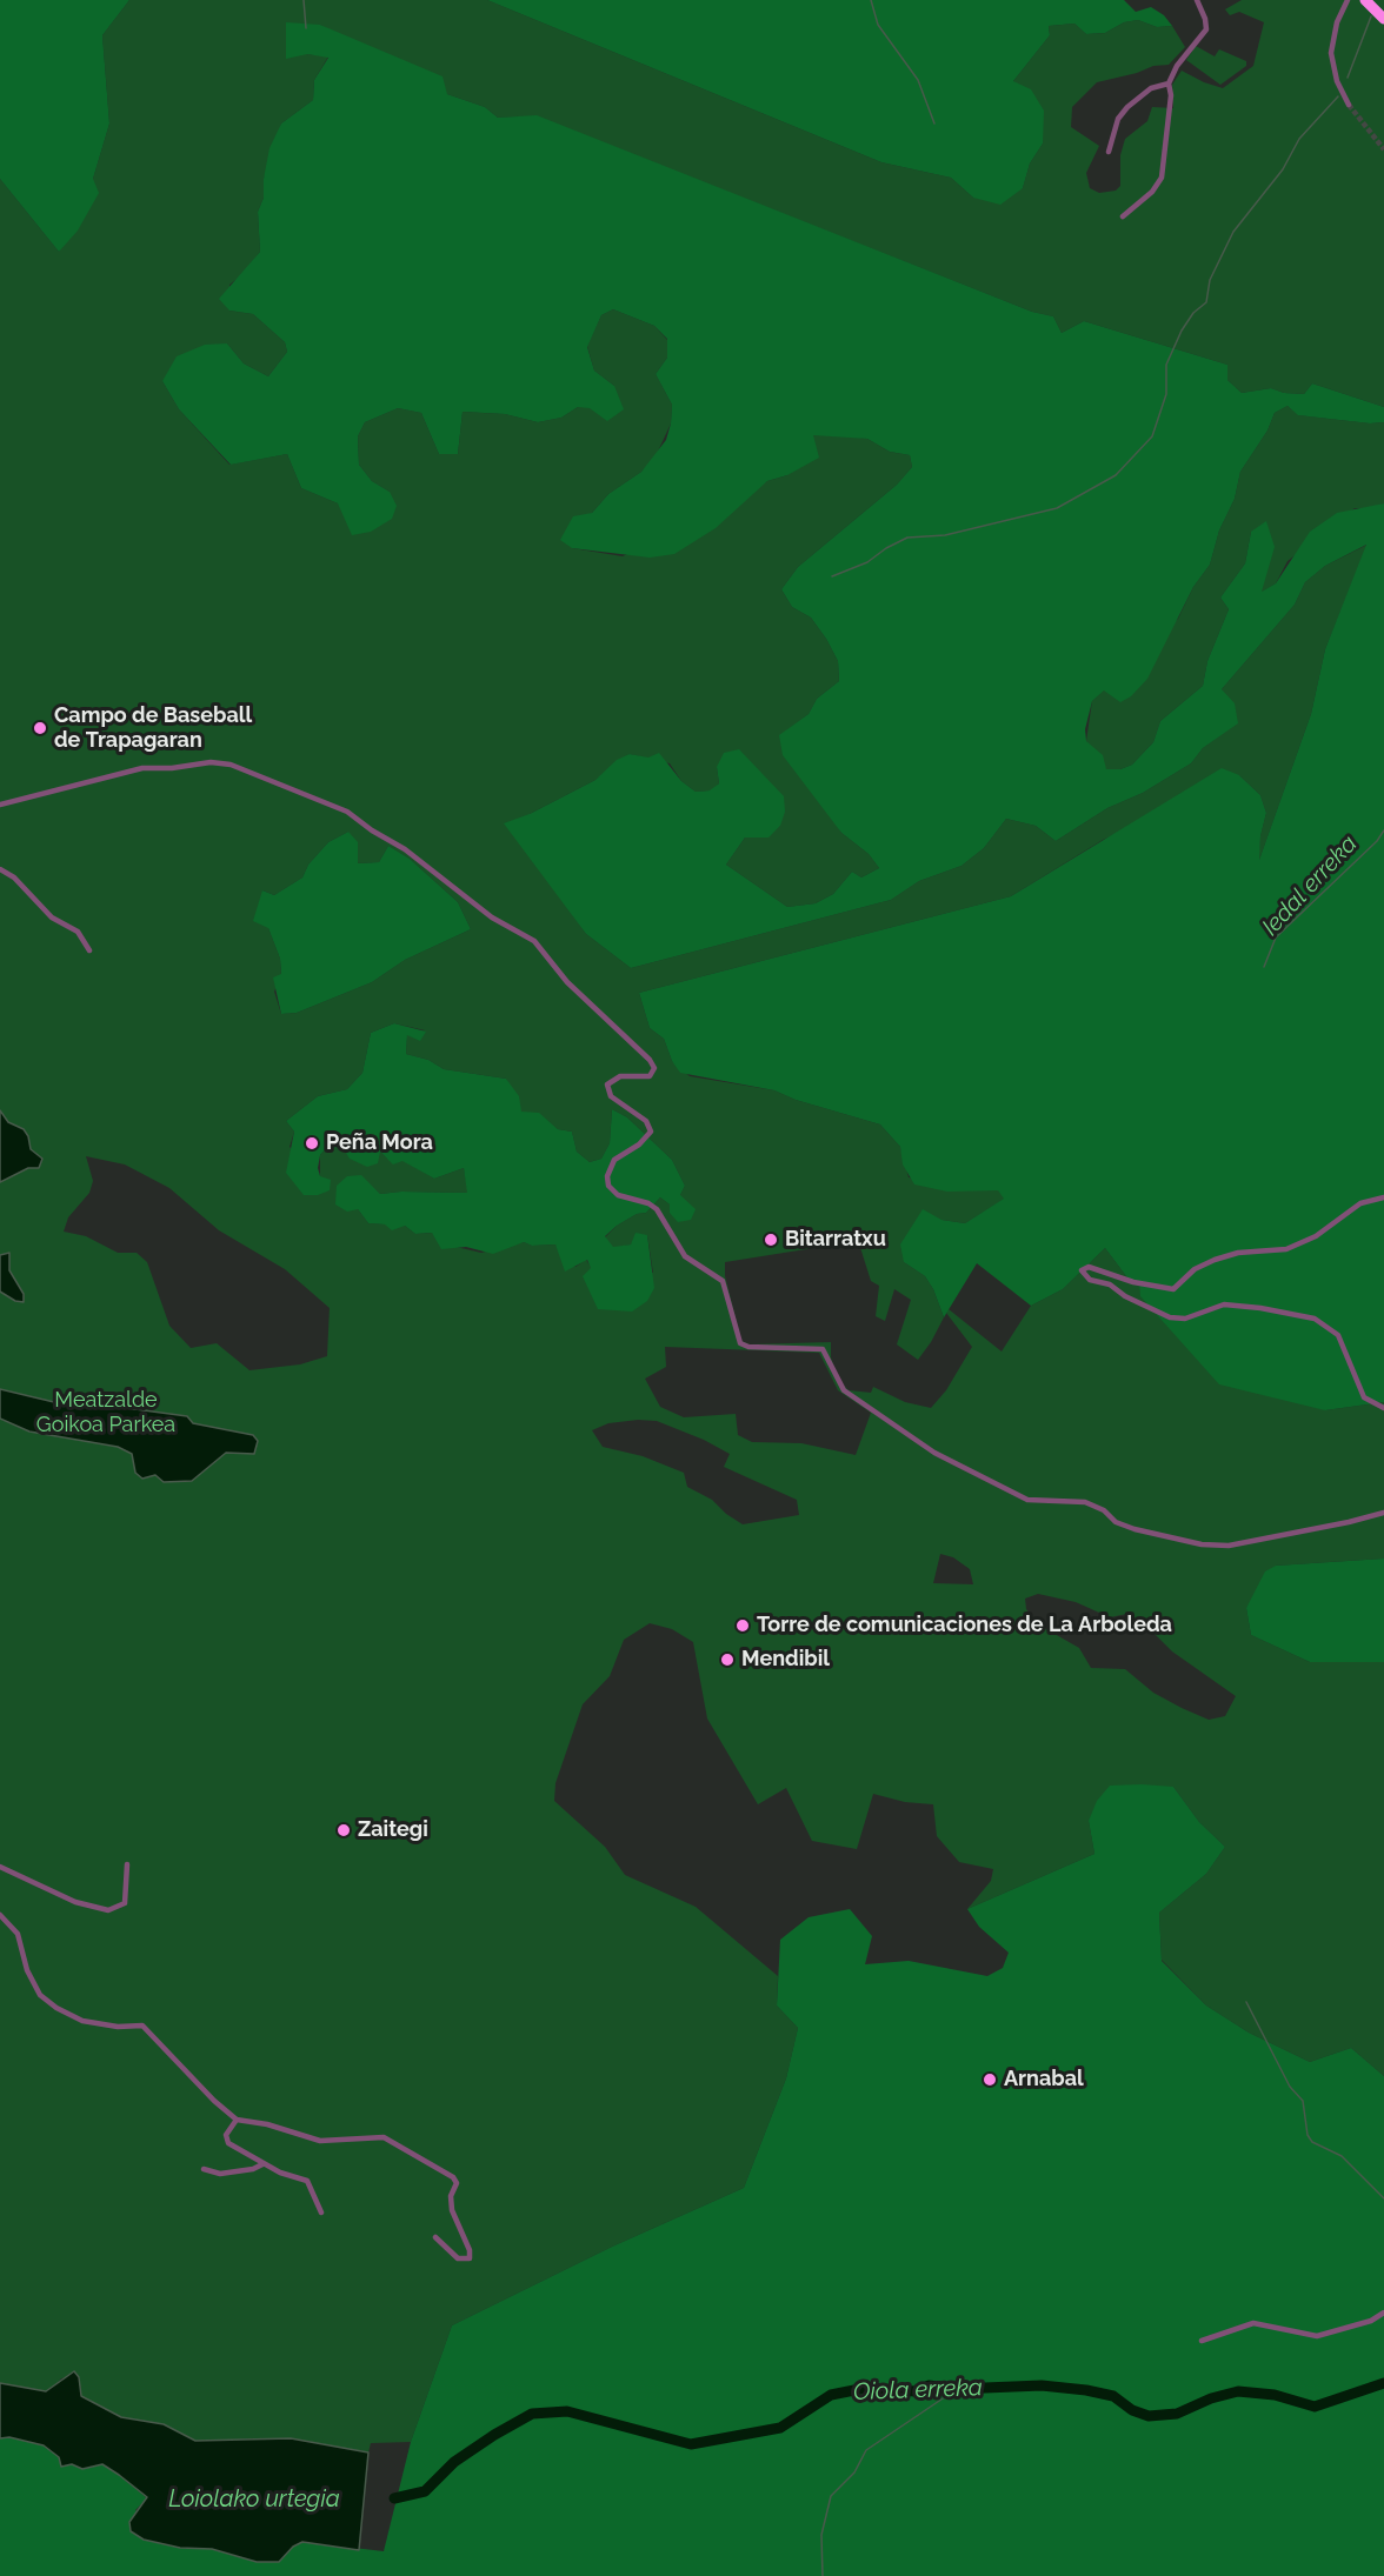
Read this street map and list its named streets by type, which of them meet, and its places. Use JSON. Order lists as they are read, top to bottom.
{
  "water": ["Iedal erreka", "Oiola erreka", "Loiolako urtegia"],
  "parks": ["Meatzalde Goikoa Parkea"],
  "places": [
    "Campo de Baseball de Trapagaran",
    "Peña Mora",
    "Bitarratxu",
    "Torre de comunicaciones de La Arboleda",
    "Mendibil",
    "Zaitegi",
    "Arnabal"
  ]
}
